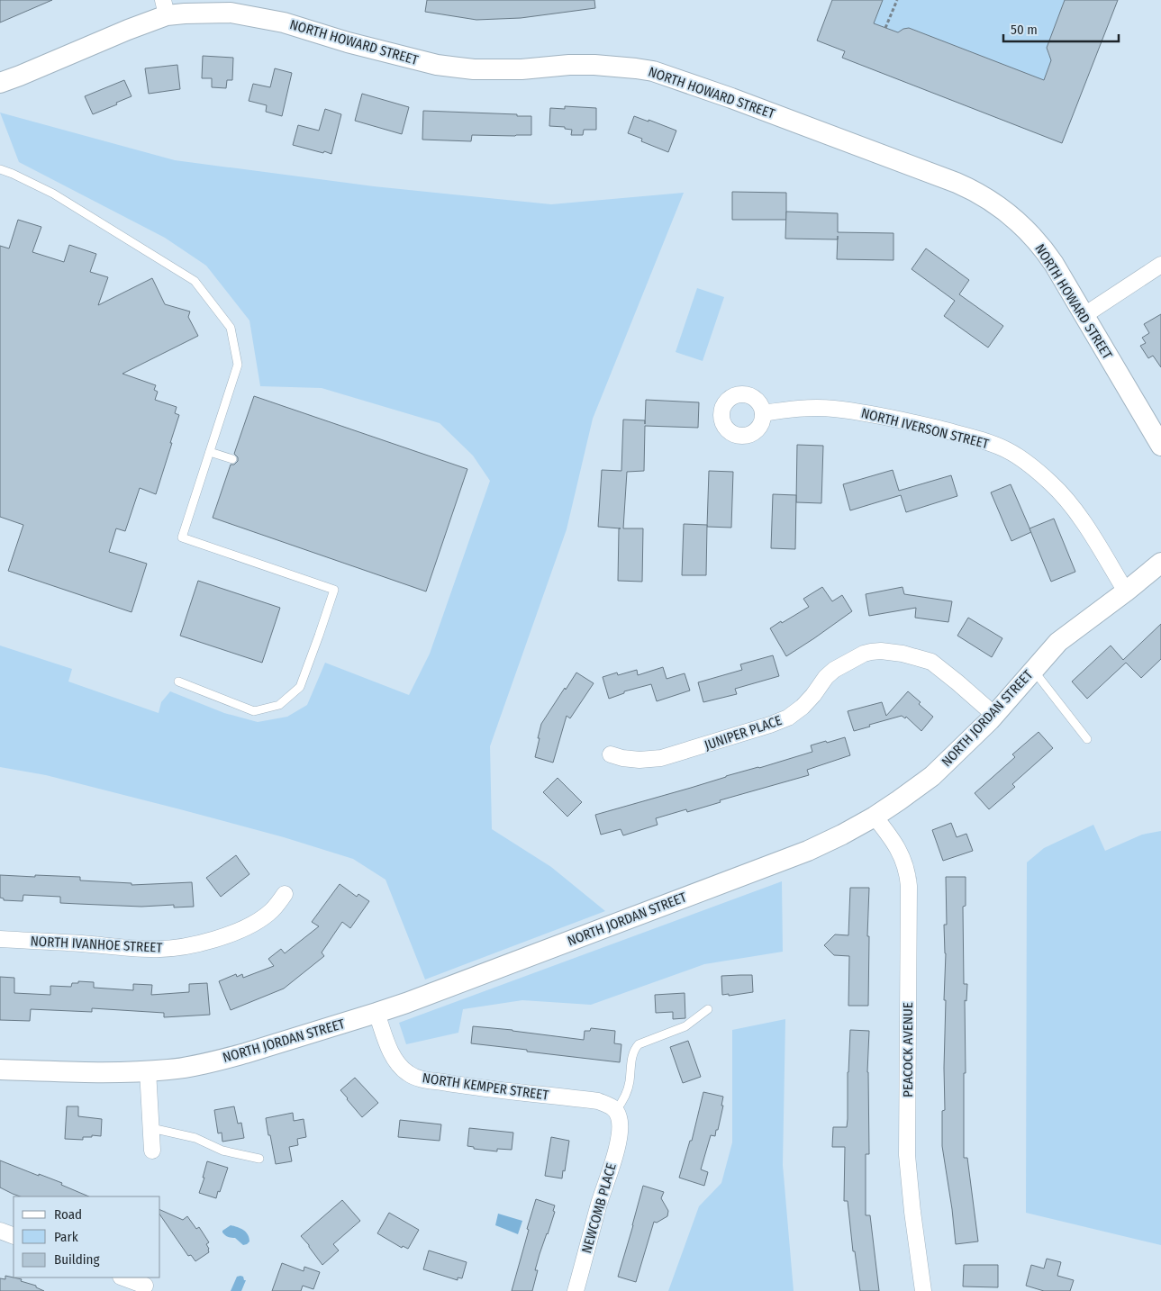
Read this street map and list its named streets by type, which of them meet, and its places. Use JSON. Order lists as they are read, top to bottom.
{
  "streets": {
    "street": [
      "NORTH HOWARD STREET",
      "NORTH IVERSON STREET",
      "NORTH JORDAN STREET",
      "JUNIPER PLACE",
      "NORTH IVANHOE STREET",
      "PEACOCK AVENUE",
      "NORTH KEMPER STREET",
      "NEWCOMB PLACE"
    ]
  },
  "crossings": [
    ["NORTH IVERSON STREET", "NORTH JORDAN STREET"],
    ["NORTH JORDAN STREET", "JUNIPER PLACE"],
    ["NORTH JORDAN STREET", "PEACOCK AVENUE"],
    ["NORTH JORDAN STREET", "NORTH KEMPER STREET"],
    ["NORTH KEMPER STREET", "NEWCOMB PLACE"]
  ],
  "legend": ["Road", "Park", "Building"],
  "scale_bar": "50 m"
}
